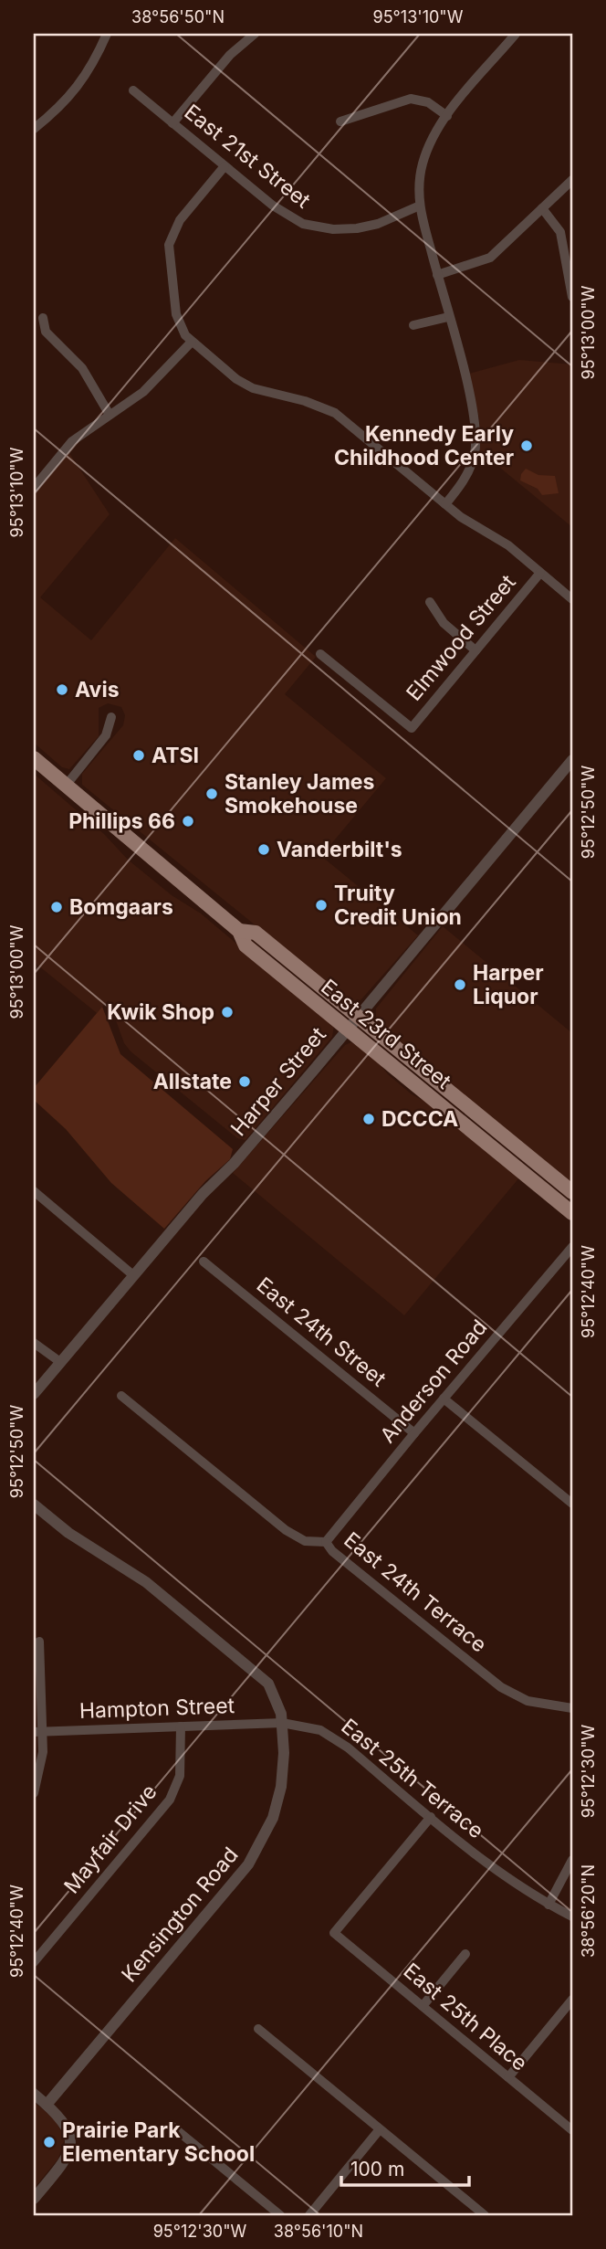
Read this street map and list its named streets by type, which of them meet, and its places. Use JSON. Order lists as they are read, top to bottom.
{
  "streets": {
    "main road": ["East 23rd Street"],
    "street": [
      "East 21st Street",
      "Elmwood Street",
      "Harper Street",
      "East 24th Street",
      "Anderson Road",
      "East 24th Terrace",
      "Hampton Street",
      "East 25th Terrace",
      "Mayfair Drive",
      "Kensington Road",
      "East 25th Place"
    ]
  },
  "crossings": [
    ["East 23rd Street", "Harper Street"],
    ["East 24th Street", "Anderson Road"],
    ["Anderson Road", "East 24th Terrace"],
    ["Hampton Street", "East 25th Terrace"],
    ["Hampton Street", "Mayfair Drive"],
    ["Hampton Street", "Kensington Road"],
    ["East 25th Terrace", "Kensington Road"],
    ["East 25th Terrace", "East 25th Place"]
  ],
  "places": [
    "Kennedy Early Childhood Center",
    "Avis",
    "ATSI",
    "Stanley James Smokehouse",
    "Phillips 66",
    "Vanderbilt's",
    "Truity Credit Union",
    "Bomgaars",
    "Harper Liquor",
    "Kwik Shop",
    "Allstate",
    "DCCCA",
    "Prairie Park Elementary School"
  ],
  "scale_bar": "100 m",
  "coordinates": [
    "38°56'50\"N",
    "95°13'10\"W",
    "95°13'00\"W",
    "95°12'50\"W",
    "95°12'40\"W",
    "95°12'30\"W",
    "38°56'20\"N",
    "38°56'10\"N"
  ]
}
